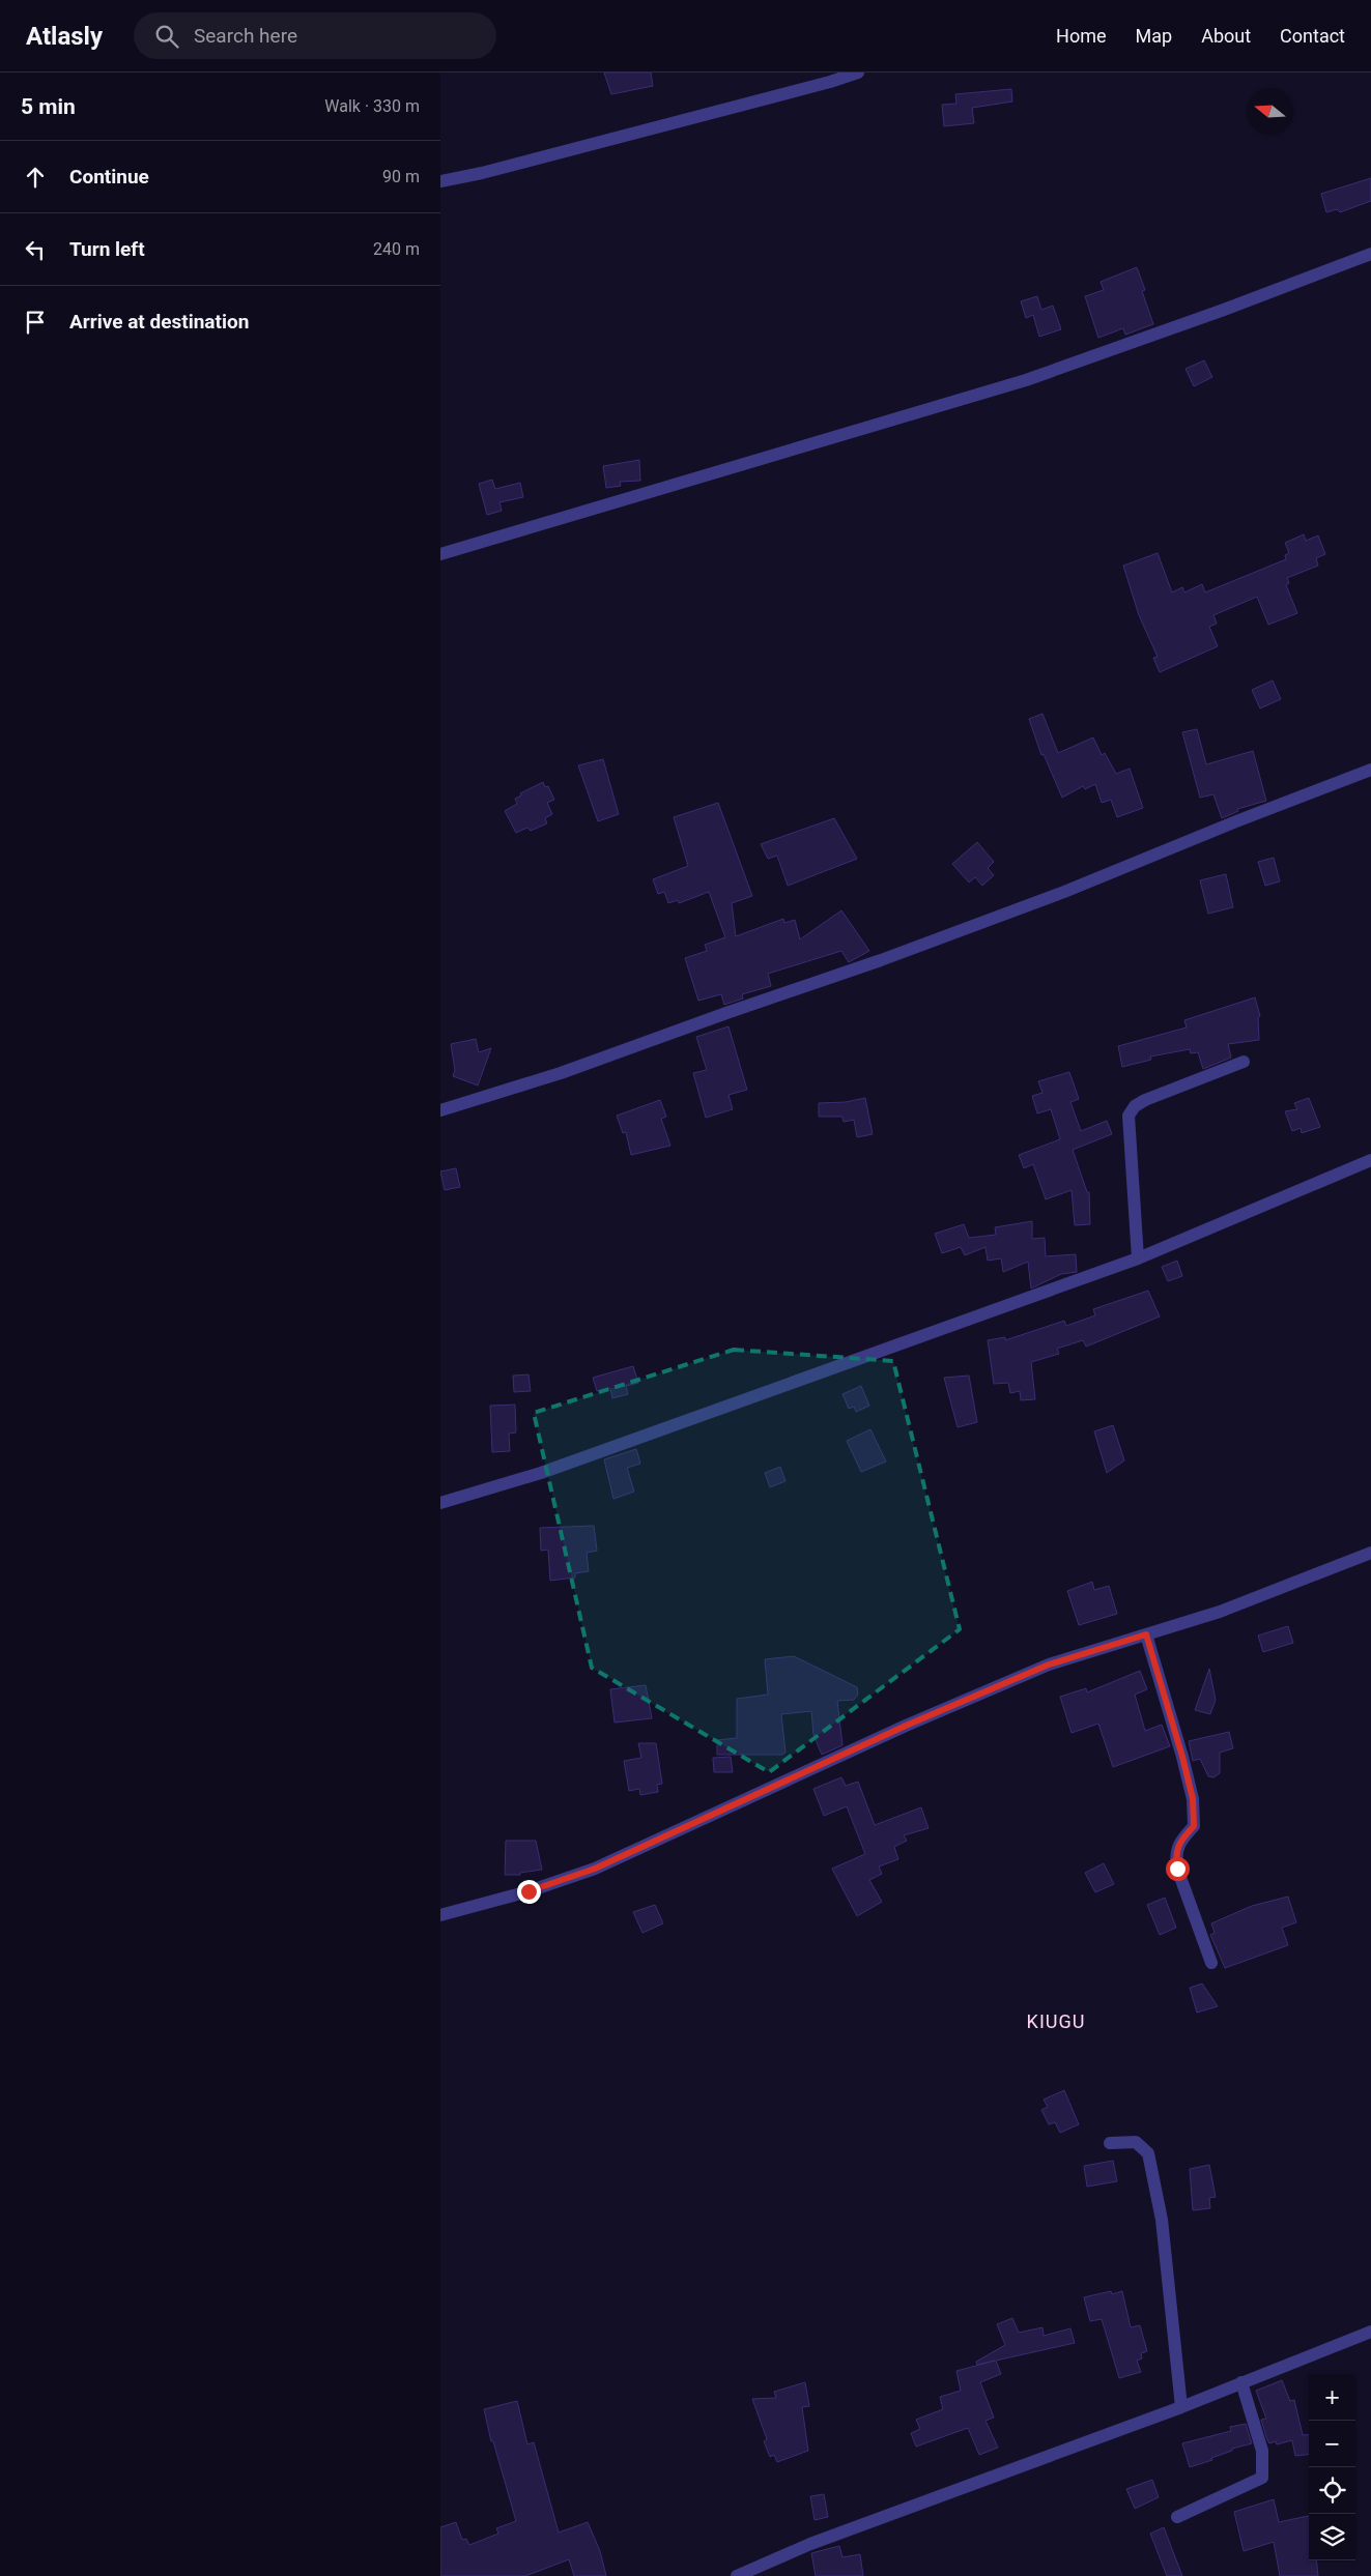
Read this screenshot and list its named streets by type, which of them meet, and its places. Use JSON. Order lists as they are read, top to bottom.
{
  "districts": ["KIUGU"],
  "north": "left",
  "page": {
    "header": "Atlasly",
    "search": "Search here",
    "nav": [
      "Home",
      "Map",
      "About",
      "Contact"
    ],
    "heading": ["5 min", "Walk · 330 m"],
    "list": [
      ["Continue", "90 m"],
      ["Turn left", "240 m"],
      "Arrive at destination"
    ],
    "map_buttons": ["+", "−"]
  }
}
